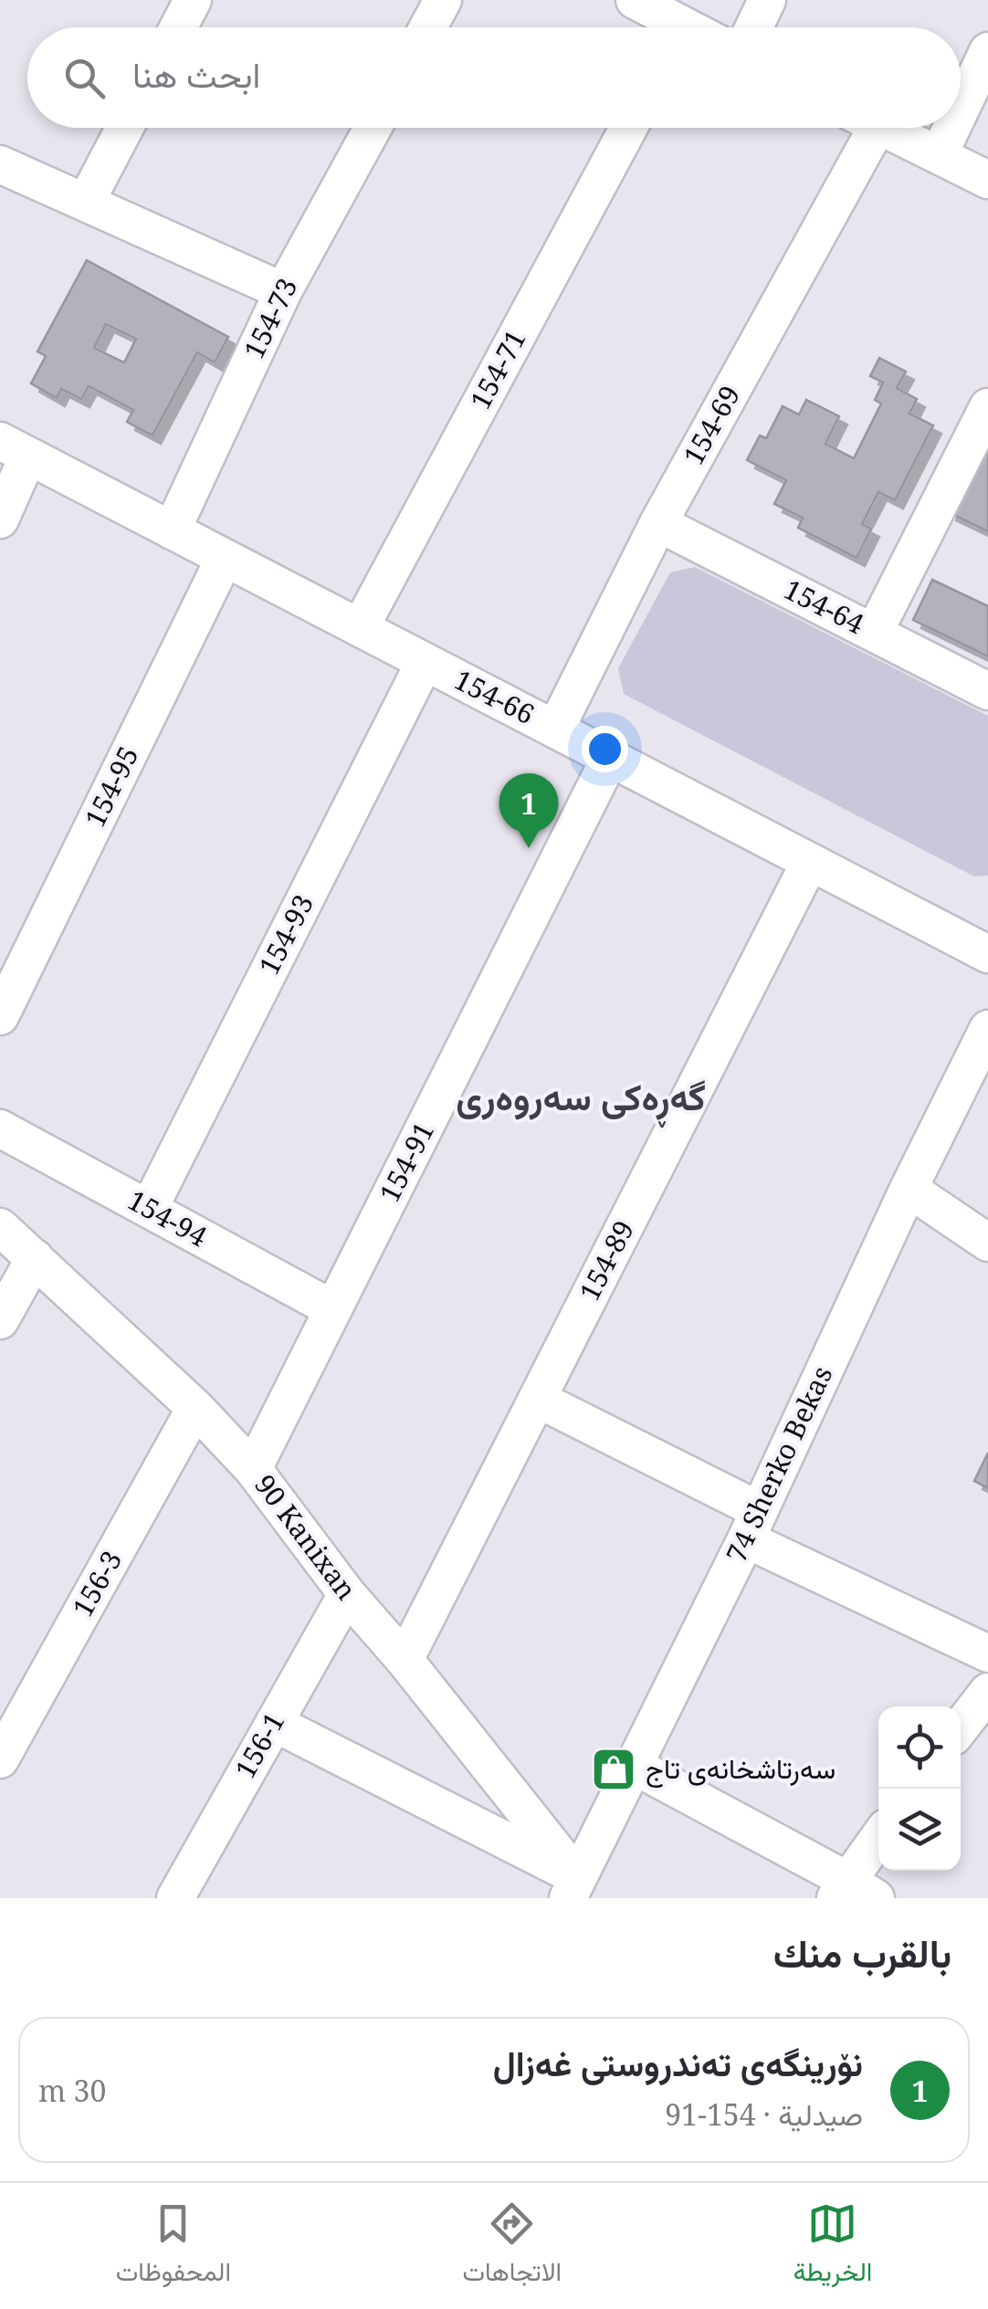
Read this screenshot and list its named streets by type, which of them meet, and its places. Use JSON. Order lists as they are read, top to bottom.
{
  "streets": {
    "street": [
      "154-73",
      "154-71",
      "154-69",
      "154-64",
      "154-66",
      "154-95",
      "154-93",
      "154-91",
      "154-94",
      "154-89",
      "74 Sherko Bekas",
      "90 Kanixan",
      "156-3",
      "156-1"
    ]
  },
  "crossings": [
    ["154-73", "154-66"],
    ["154-71", "154-66"],
    ["154-69", "154-64"],
    ["154-69", "154-66"],
    ["154-66", "154-95"],
    ["154-66", "154-93"],
    ["154-66", "154-91"],
    ["154-66", "154-89"],
    ["154-93", "154-94"],
    ["154-91", "154-94"],
    ["154-91", "90 Kanixan"],
    ["154-89", "90 Kanixan"],
    ["74 Sherko Bekas", "90 Kanixan"],
    ["90 Kanixan", "156-3"],
    ["90 Kanixan", "156-1"]
  ],
  "districts": ["گەڕەکی سەروەری"],
  "places": {
    "shop": ["سەرتاشخانەی تاج"]
  },
  "page": {
    "search": "ابحث هنا",
    "pins": "1",
    "heading": "بالقرب منك",
    "list": [
      {
        "mark": "1",
        "name": "نۆرینگەی تەندروستی غەزال",
        "note": "صيدلية · 154-91",
        "value": "30 m"
      }
    ],
    "nav": ["الخريطة", "الاتجاهات", "المحفوظات"]
  }
}
